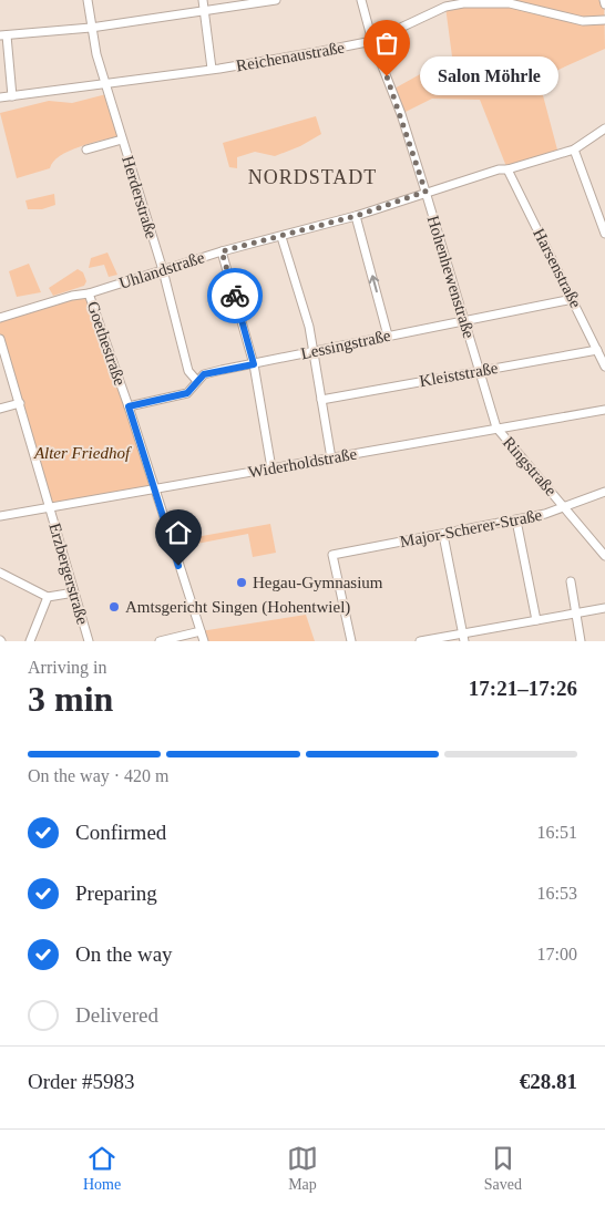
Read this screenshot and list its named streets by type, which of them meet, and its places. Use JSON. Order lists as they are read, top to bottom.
{
  "streets": {
    "street": [
      "Reichenaustraße",
      "Herderstraße",
      "Harsenstraße",
      "Uhlandstraße",
      "Hohenhewenstraße",
      "Goethestraße",
      "Lessingstraße",
      "Kleiststraße",
      "Widerholdstraße",
      "Ringstraße",
      "Major-Scherer-Straße",
      "Erzbergerstraße"
    ]
  },
  "crossings": [
    ["Reichenaustraße", "Herderstraße"],
    ["Reichenaustraße", "Hohenhewenstraße"],
    ["Herderstraße", "Uhlandstraße"],
    ["Herderstraße", "Lessingstraße"],
    ["Harsenstraße", "Uhlandstraße"],
    ["Harsenstraße", "Lessingstraße"],
    ["Harsenstraße", "Kleiststraße"],
    ["Uhlandstraße", "Hohenhewenstraße"],
    ["Uhlandstraße", "Goethestraße"],
    ["Hohenhewenstraße", "Lessingstraße"],
    ["Hohenhewenstraße", "Kleiststraße"],
    ["Hohenhewenstraße", "Widerholdstraße"],
    ["Hohenhewenstraße", "Ringstraße"],
    ["Goethestraße", "Lessingstraße"],
    ["Goethestraße", "Widerholdstraße"],
    ["Widerholdstraße", "Ringstraße"],
    ["Widerholdstraße", "Erzbergerstraße"],
    ["Ringstraße", "Major-Scherer-Straße"]
  ],
  "districts": ["NORDSTADT"],
  "parks": ["Alter Friedhof"],
  "places": ["Salon Möhrle", "Hegau-Gymnasium", "Amtsgericht Singen (Hohentwiel)"],
  "page": {
    "bubble": "Salon Möhrle",
    "heading": ["3 min", "Arriving in", "17:21–17:26"],
    "panel": ["Order #5983", "€28.81"],
    "bar": "On the way · 420 m",
    "list": [
      ["Confirmed", "16:51"],
      ["Preparing", "16:53"],
      ["On the way", "17:00"],
      "Delivered"
    ],
    "tabs": ["Home", "Map", "Saved"]
  }
}
